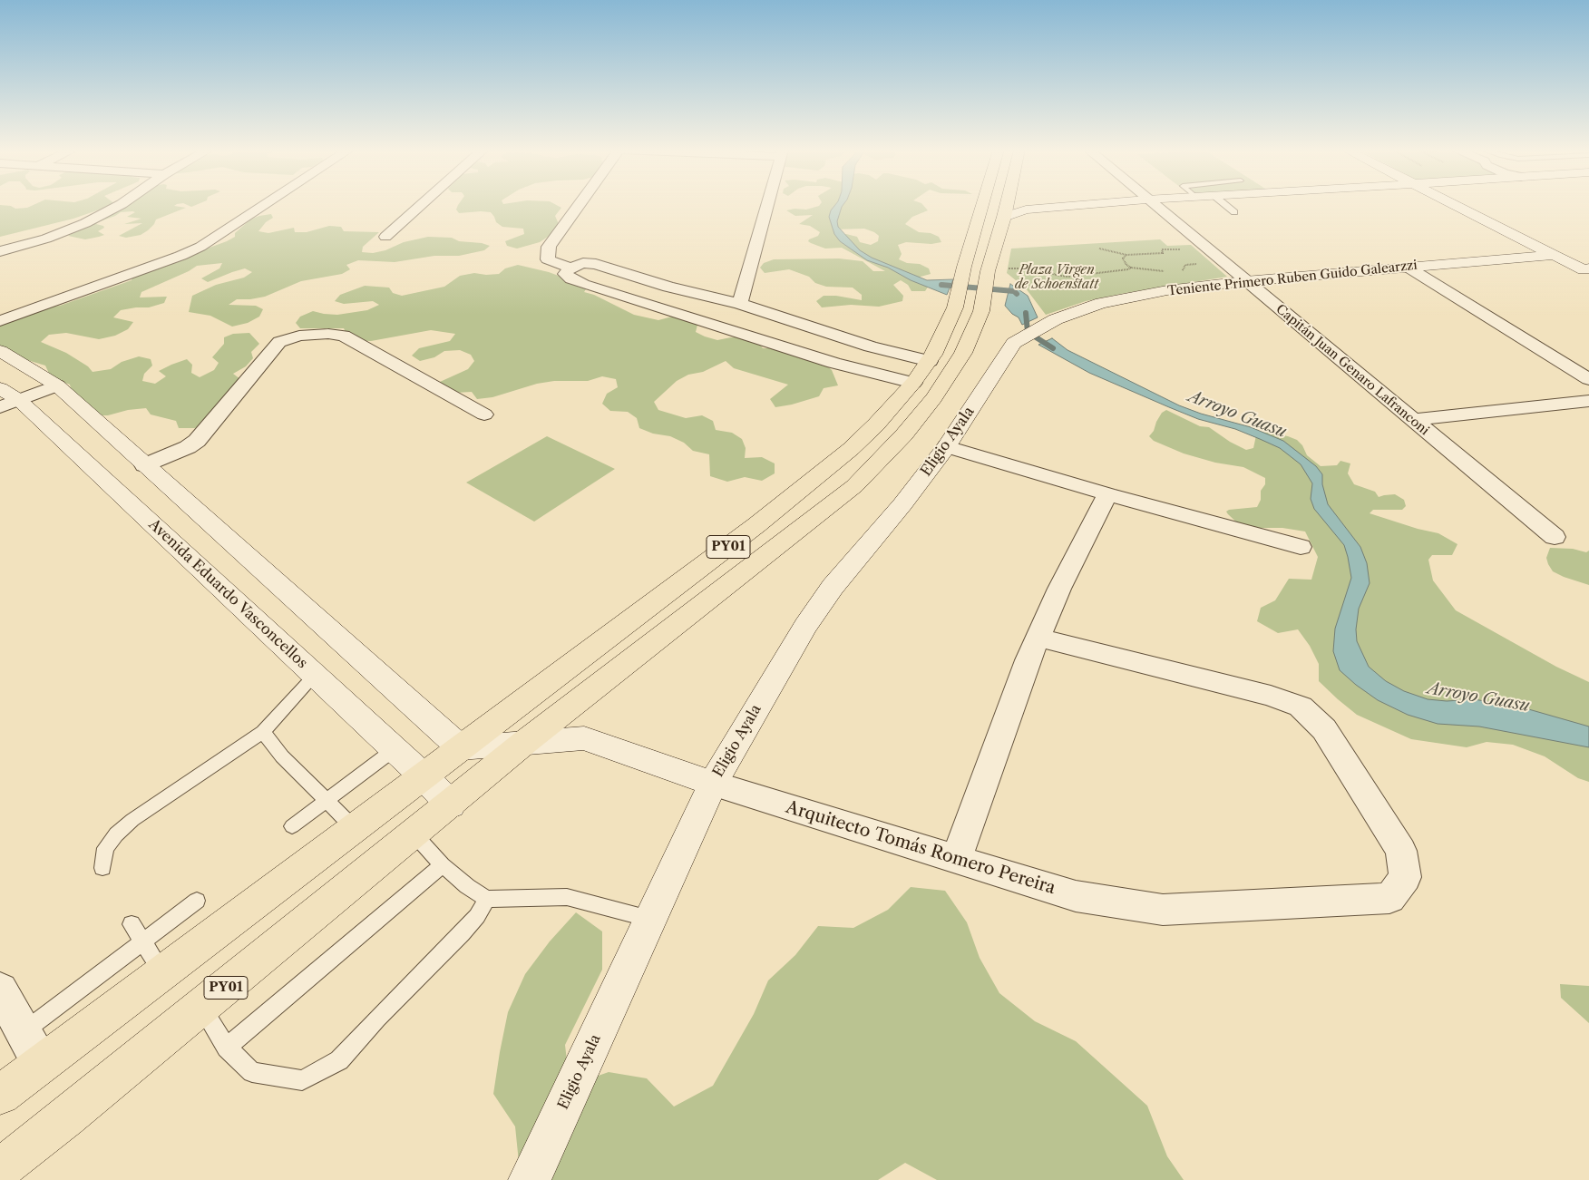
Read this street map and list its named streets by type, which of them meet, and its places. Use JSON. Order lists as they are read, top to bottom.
{
  "streets": {
    "highway": ["PY01"],
    "street": [
      "Teniente Primero Ruben Guido Galearzzi",
      "Capitán Juan Genaro Lafranconi",
      "Eligio Ayala",
      "Avenida Eduardo Vasconcellos",
      "Arquitecto Tomás Romero Pereira"
    ]
  },
  "crossings": [
    ["Teniente Primero Ruben Guido Galearzzi", "Capitán Juan Genaro Lafranconi"],
    ["Teniente Primero Ruben Guido Galearzzi", "Eligio Ayala"],
    ["Eligio Ayala", "Arquitecto Tomás Romero Pereira"],
    ["PY01", "Avenida Eduardo Vasconcellos"],
    ["PY01", "Arquitecto Tomás Romero Pereira"]
  ],
  "water": ["Arroyo Guasu"],
  "parks": ["Plaza Virgen de Schoenstatt"]
}
